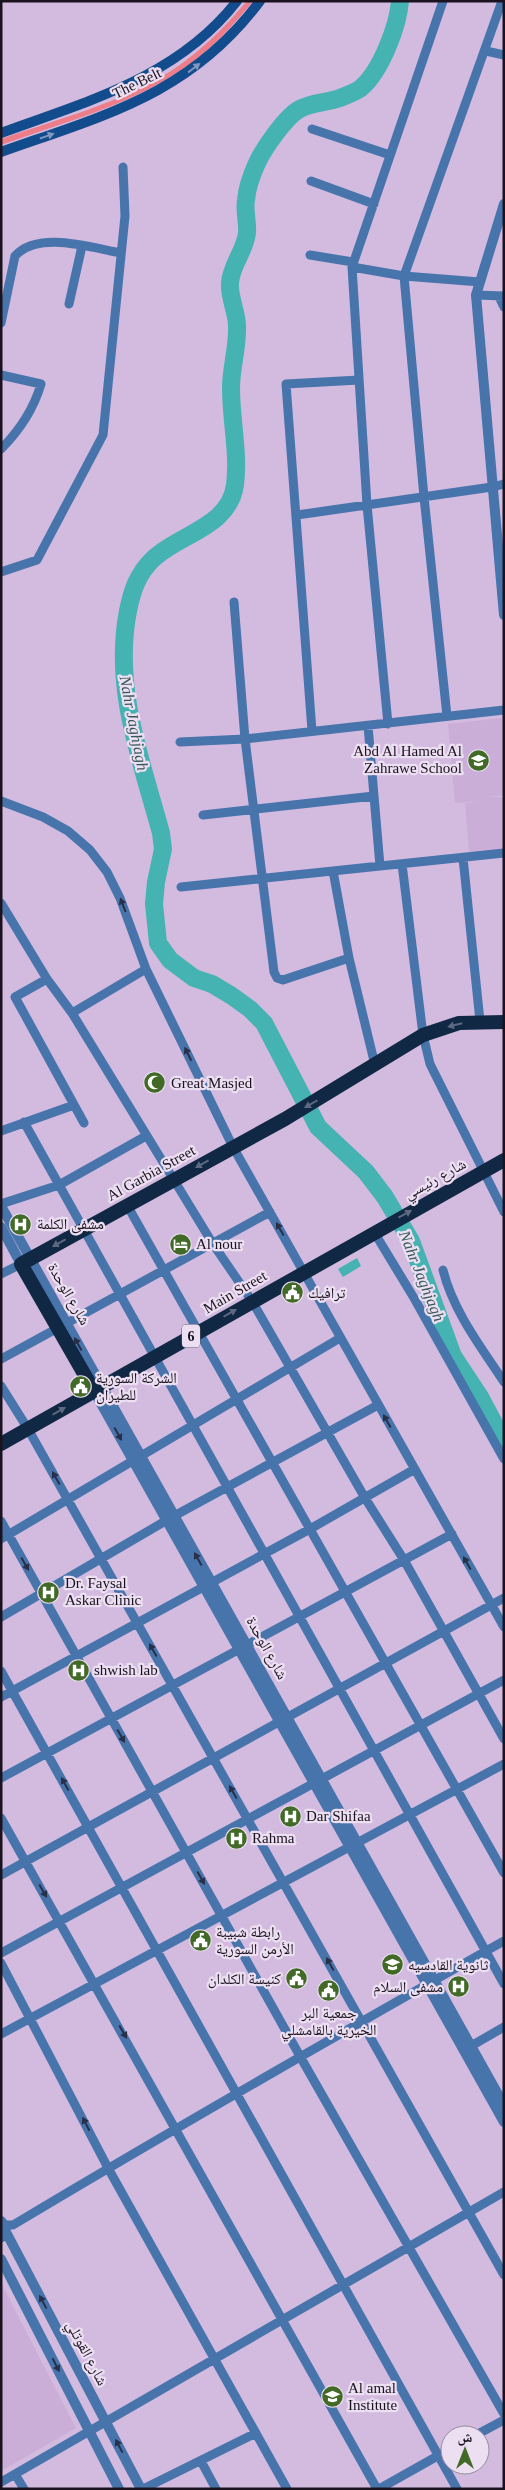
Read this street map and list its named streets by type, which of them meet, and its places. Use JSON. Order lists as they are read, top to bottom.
{
  "streets": {
    "highway": [
      "Al Garbia Street",
      "شارع رئيسي",
      "Main Street",
      "شارع الوحدة",
      "6"
    ],
    "main road": ["The Belt"],
    "street": ["شارع القوتلي"]
  },
  "crossings": [
    ["Al Garbia Street", "شارع الوحدة"],
    ["شارع رئيسي", "Main Street"],
    ["Main Street", "شارع الوحدة"]
  ],
  "one_way": ["Al Garbia Street", "شارع رئيسي"],
  "water": ["Nahr Jaghjagh"],
  "places": {
    "school or university": ["Abd Al Hamed Al Zahrawe School", "ثانوية القادسيه", "Al amal Institute"],
    "mosque": ["Great Masjed"],
    "hospital": [
      "مشفى الكلمة",
      "Dr. Faysal Askar Clinic",
      "shwish lab",
      "Dar Shifaa",
      "Rahma",
      "مشفى السلام"
    ],
    "hotel": ["Al nour"],
    "public building": [
      "ترافيك",
      "الشركة السورية للطيران",
      "رابطة شبيبة اﻷرمن السورية",
      "كنيسة الكلدان",
      "جمعية البر الخيرية بالقامشلي"
    ]
  },
  "north": "top"
}
